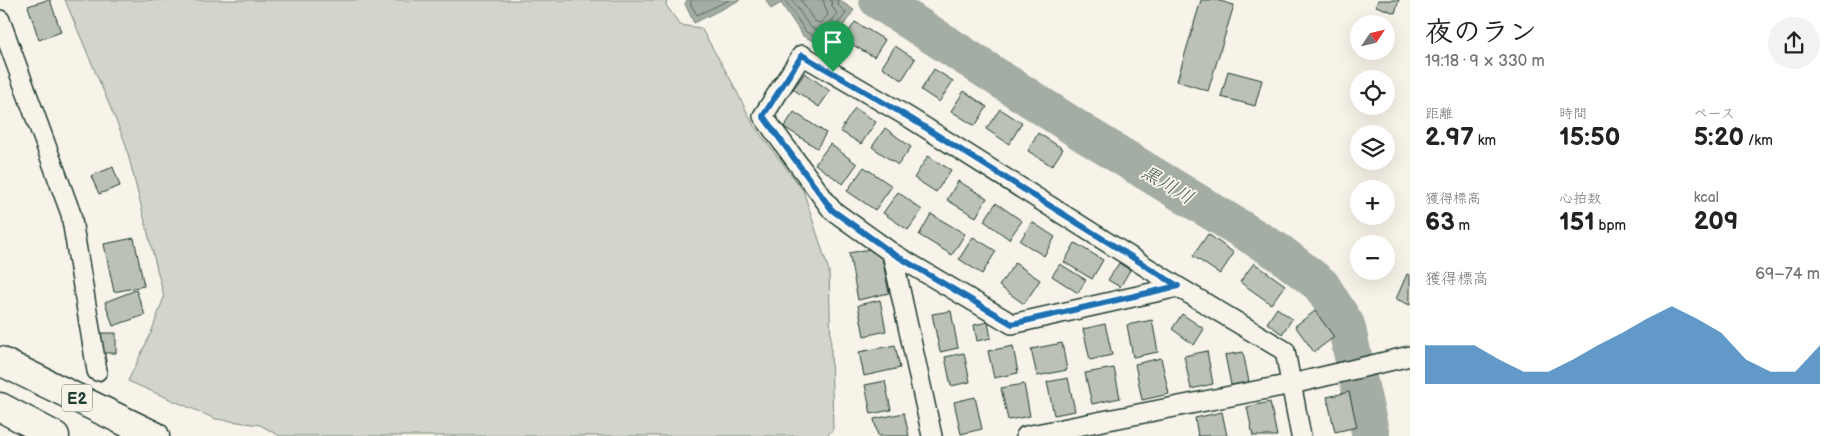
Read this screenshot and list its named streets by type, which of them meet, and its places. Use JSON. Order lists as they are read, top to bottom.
{
  "streets": {
    "highway": ["E2"]
  },
  "water": ["黒川川"],
  "north": "top right",
  "page": {
    "heading": ["夜のラン", "19:18 · 9 × 330 m"],
    "map_buttons": ["+", "−"],
    "stats": [
      ["距離", "2.97 km"],
      ["時間", "15:50"],
      ["ペース", "5:20 /km"],
      ["獲得標高", "63 m"],
      ["心拍数", "151 bpm"],
      ["kcal", "209"]
    ],
    "chart": ["獲得標高", "69–74 m"]
  }
}
